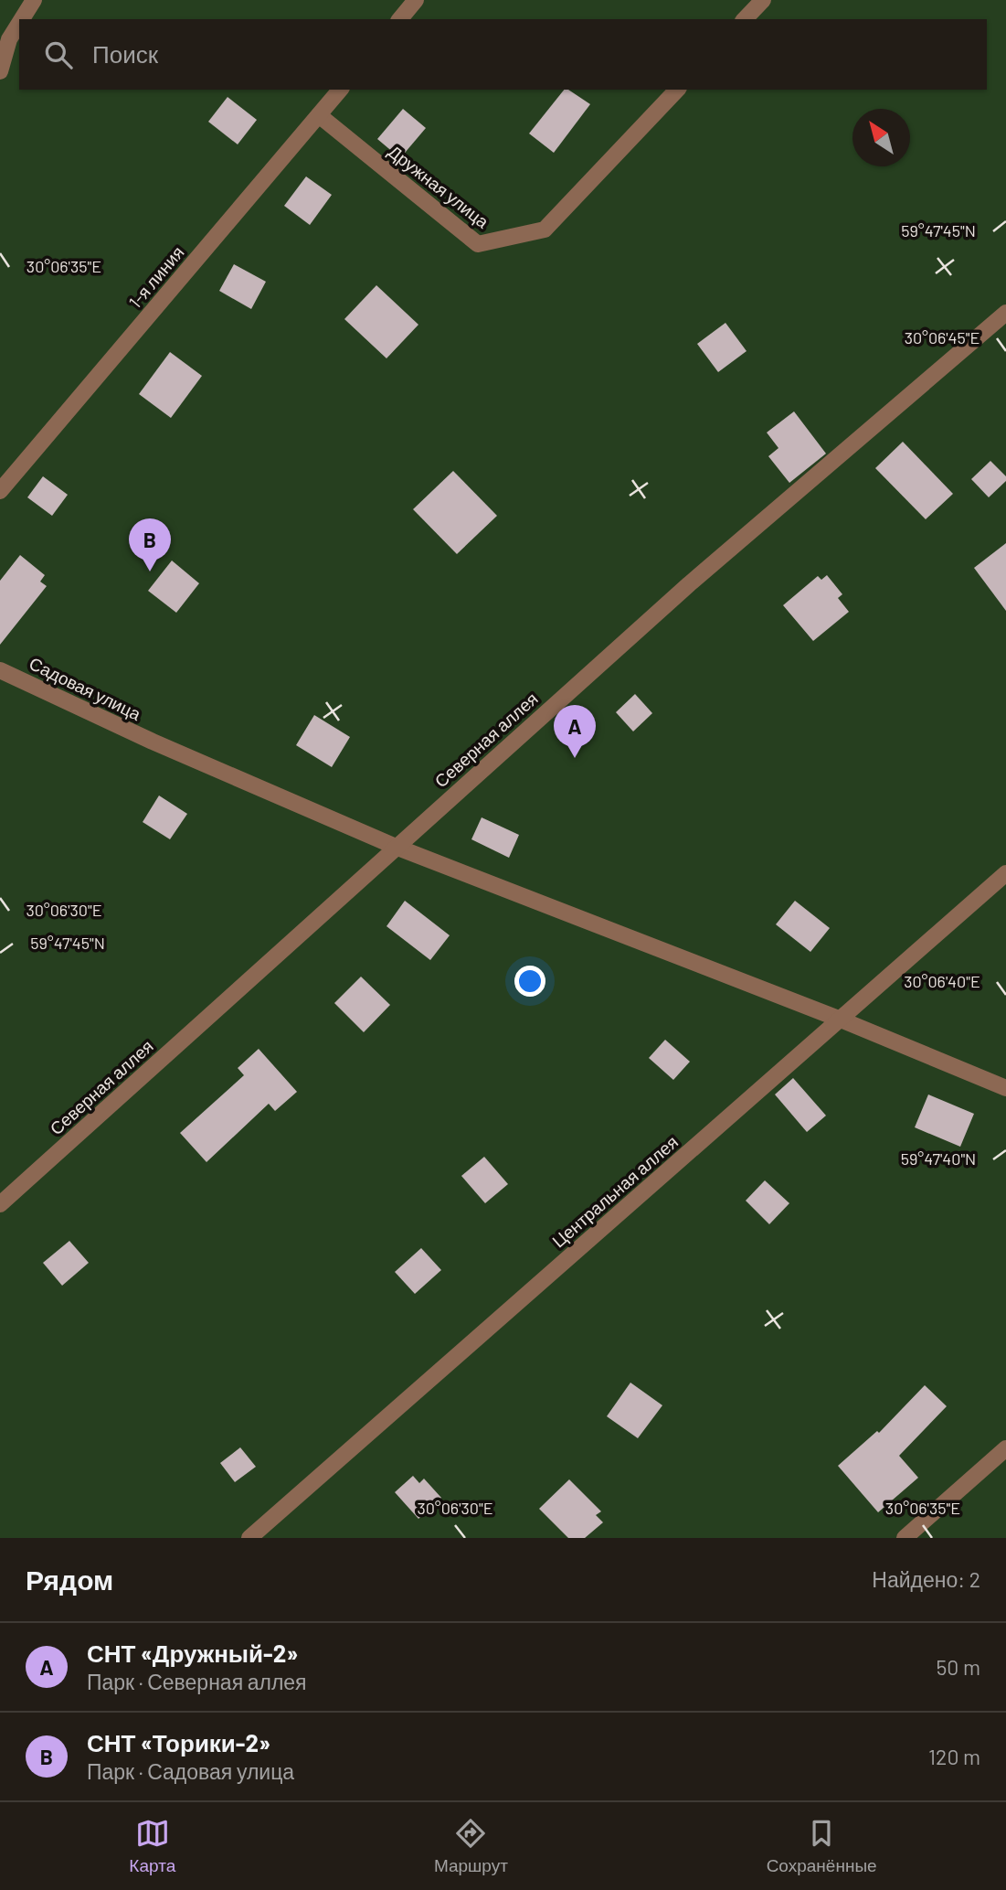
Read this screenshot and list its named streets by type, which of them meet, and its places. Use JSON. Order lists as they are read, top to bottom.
{
  "streets": {
    "street": [
      "Дружная улица",
      "1-я линия",
      "Садовая улица",
      "Северная аллея",
      "Центральная аллея"
    ]
  },
  "crossings": [
    ["Дружная улица", "1-я линия"],
    ["Садовая улица", "Северная аллея"],
    ["Садовая улица", "Центральная аллея"]
  ],
  "north": "top left",
  "page": {
    "search": "Поиск",
    "pins": ["B", "A"],
    "heading": ["Рядом", "Найдено: 2"],
    "list": [
      {
        "mark": "A",
        "name": "СНТ «Дружный-2»",
        "note": "Парк · Северная аллея",
        "value": "50 m"
      },
      {
        "mark": "B",
        "name": "СНТ «Торики-2»",
        "note": "Парк · Садовая улица",
        "value": "120 m"
      }
    ],
    "nav": ["Карта", "Маршрут", "Сохранённые"]
  },
  "coordinates": [
    "59°47'45\"N",
    "30°06'35\"E",
    "30°06'45\"E",
    "30°06'30\"E",
    "30°06'40\"E",
    "59°47'40\"N"
  ]
}
